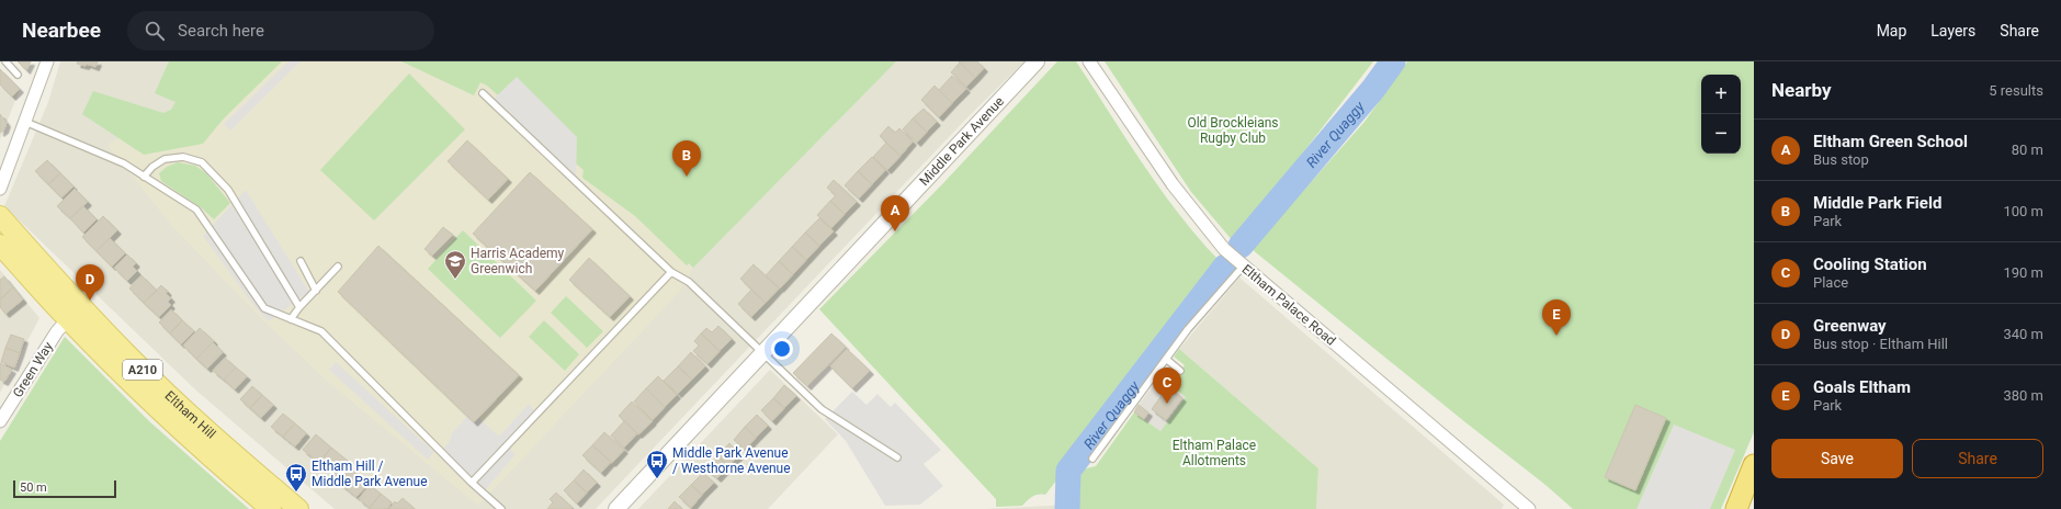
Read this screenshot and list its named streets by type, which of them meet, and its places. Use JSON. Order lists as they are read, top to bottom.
{
  "streets": {
    "main road": ["A210", "Eltham Hill"],
    "street": ["Middle Park Avenue", "Eltham Palace Road", "Green Way"]
  },
  "crossings": [
    ["Green Way", "Eltham Hill"]
  ],
  "water": ["River Quaggy"],
  "parks": ["Old Brockleians Rugby Club", "Eltham Palace Allotments"],
  "places": {
    "school or university": ["Harris Academy Greenwich"],
    "bus stop": ["Middle Park Avenue / Westhorne Avenue", "Eltham Hill / Middle Park Avenue"]
  },
  "scale_bar": "50 m",
  "page": {
    "header": "Nearbee",
    "search": "Search here",
    "nav": ["Map", "Layers", "Share"],
    "heading": ["Nearby", "5 results"],
    "map_buttons": ["+", "−"],
    "list": [
      {
        "mark": "A",
        "name": "Eltham Green School",
        "note": "Bus stop",
        "value": "80 m"
      },
      {
        "mark": "B",
        "name": "Middle Park Field",
        "note": "Park",
        "value": "100 m"
      },
      {
        "mark": "C",
        "name": "Cooling Station",
        "note": "Place",
        "value": "190 m"
      },
      {
        "mark": "D",
        "name": "Greenway",
        "note": "Bus stop · Eltham Hill",
        "value": "340 m"
      },
      {
        "mark": "E",
        "name": "Goals Eltham",
        "note": "Park",
        "value": "380 m"
      }
    ],
    "pins": [
      "B",
      "A",
      "D",
      "E",
      "C"
    ],
    "buttons": ["Save", "Share"],
    "scale": "50 m"
  }
}
